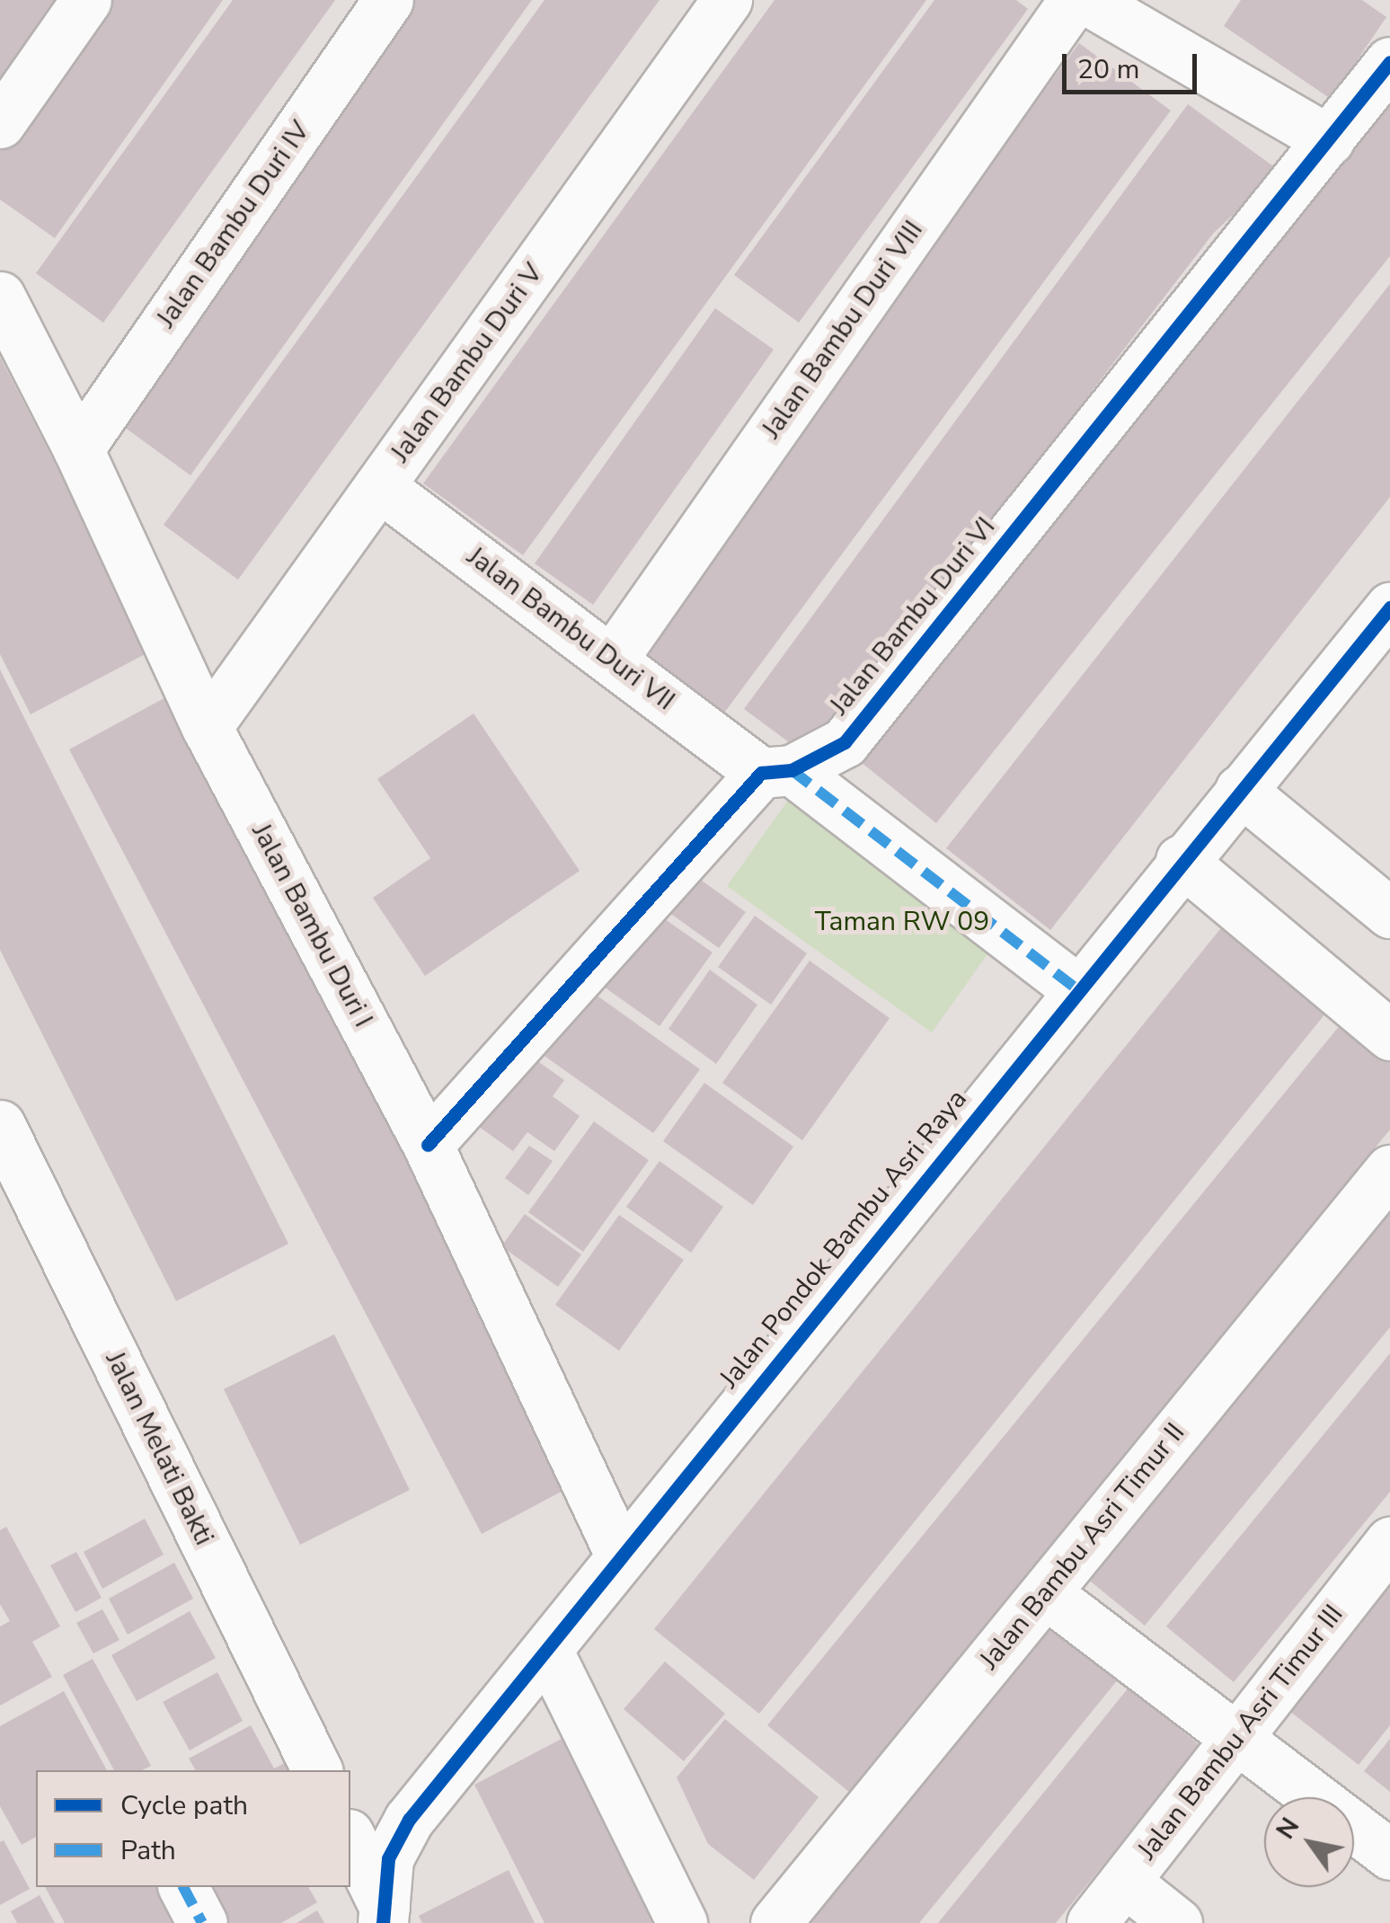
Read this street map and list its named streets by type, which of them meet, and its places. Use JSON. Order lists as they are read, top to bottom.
{
  "streets": {
    "street": [
      "Jalan Bambu Duri IV",
      "Jalan Bambu Duri VIII",
      "Jalan Bambu Duri V",
      "Jalan Bambu Duri VI",
      "Jalan Bambu Duri VII",
      "Jalan Bambu Duri I",
      "Jalan Pondok Bambu Asri Raya",
      "Jalan Melati Bakti",
      "Jalan Bambu Asri Timur II",
      "Jalan Bambu Asri Timur III"
    ]
  },
  "crossings": [
    ["Jalan Bambu Duri IV", "Jalan Bambu Duri I"],
    ["Jalan Bambu Duri VIII", "Jalan Bambu Duri VII"],
    ["Jalan Bambu Duri V", "Jalan Bambu Duri VII"],
    ["Jalan Bambu Duri V", "Jalan Bambu Duri I"],
    ["Jalan Bambu Duri VI", "Jalan Bambu Duri VII"],
    ["Jalan Bambu Duri VI", "Jalan Bambu Duri I"],
    ["Jalan Bambu Duri VII", "Jalan Pondok Bambu Asri Raya"],
    ["Jalan Bambu Duri I", "Jalan Pondok Bambu Asri Raya"]
  ],
  "parks": ["Taman RW 09"],
  "legend": ["Cycle path", "Path"],
  "scale_bar": "20 m",
  "north": "top left"
}
